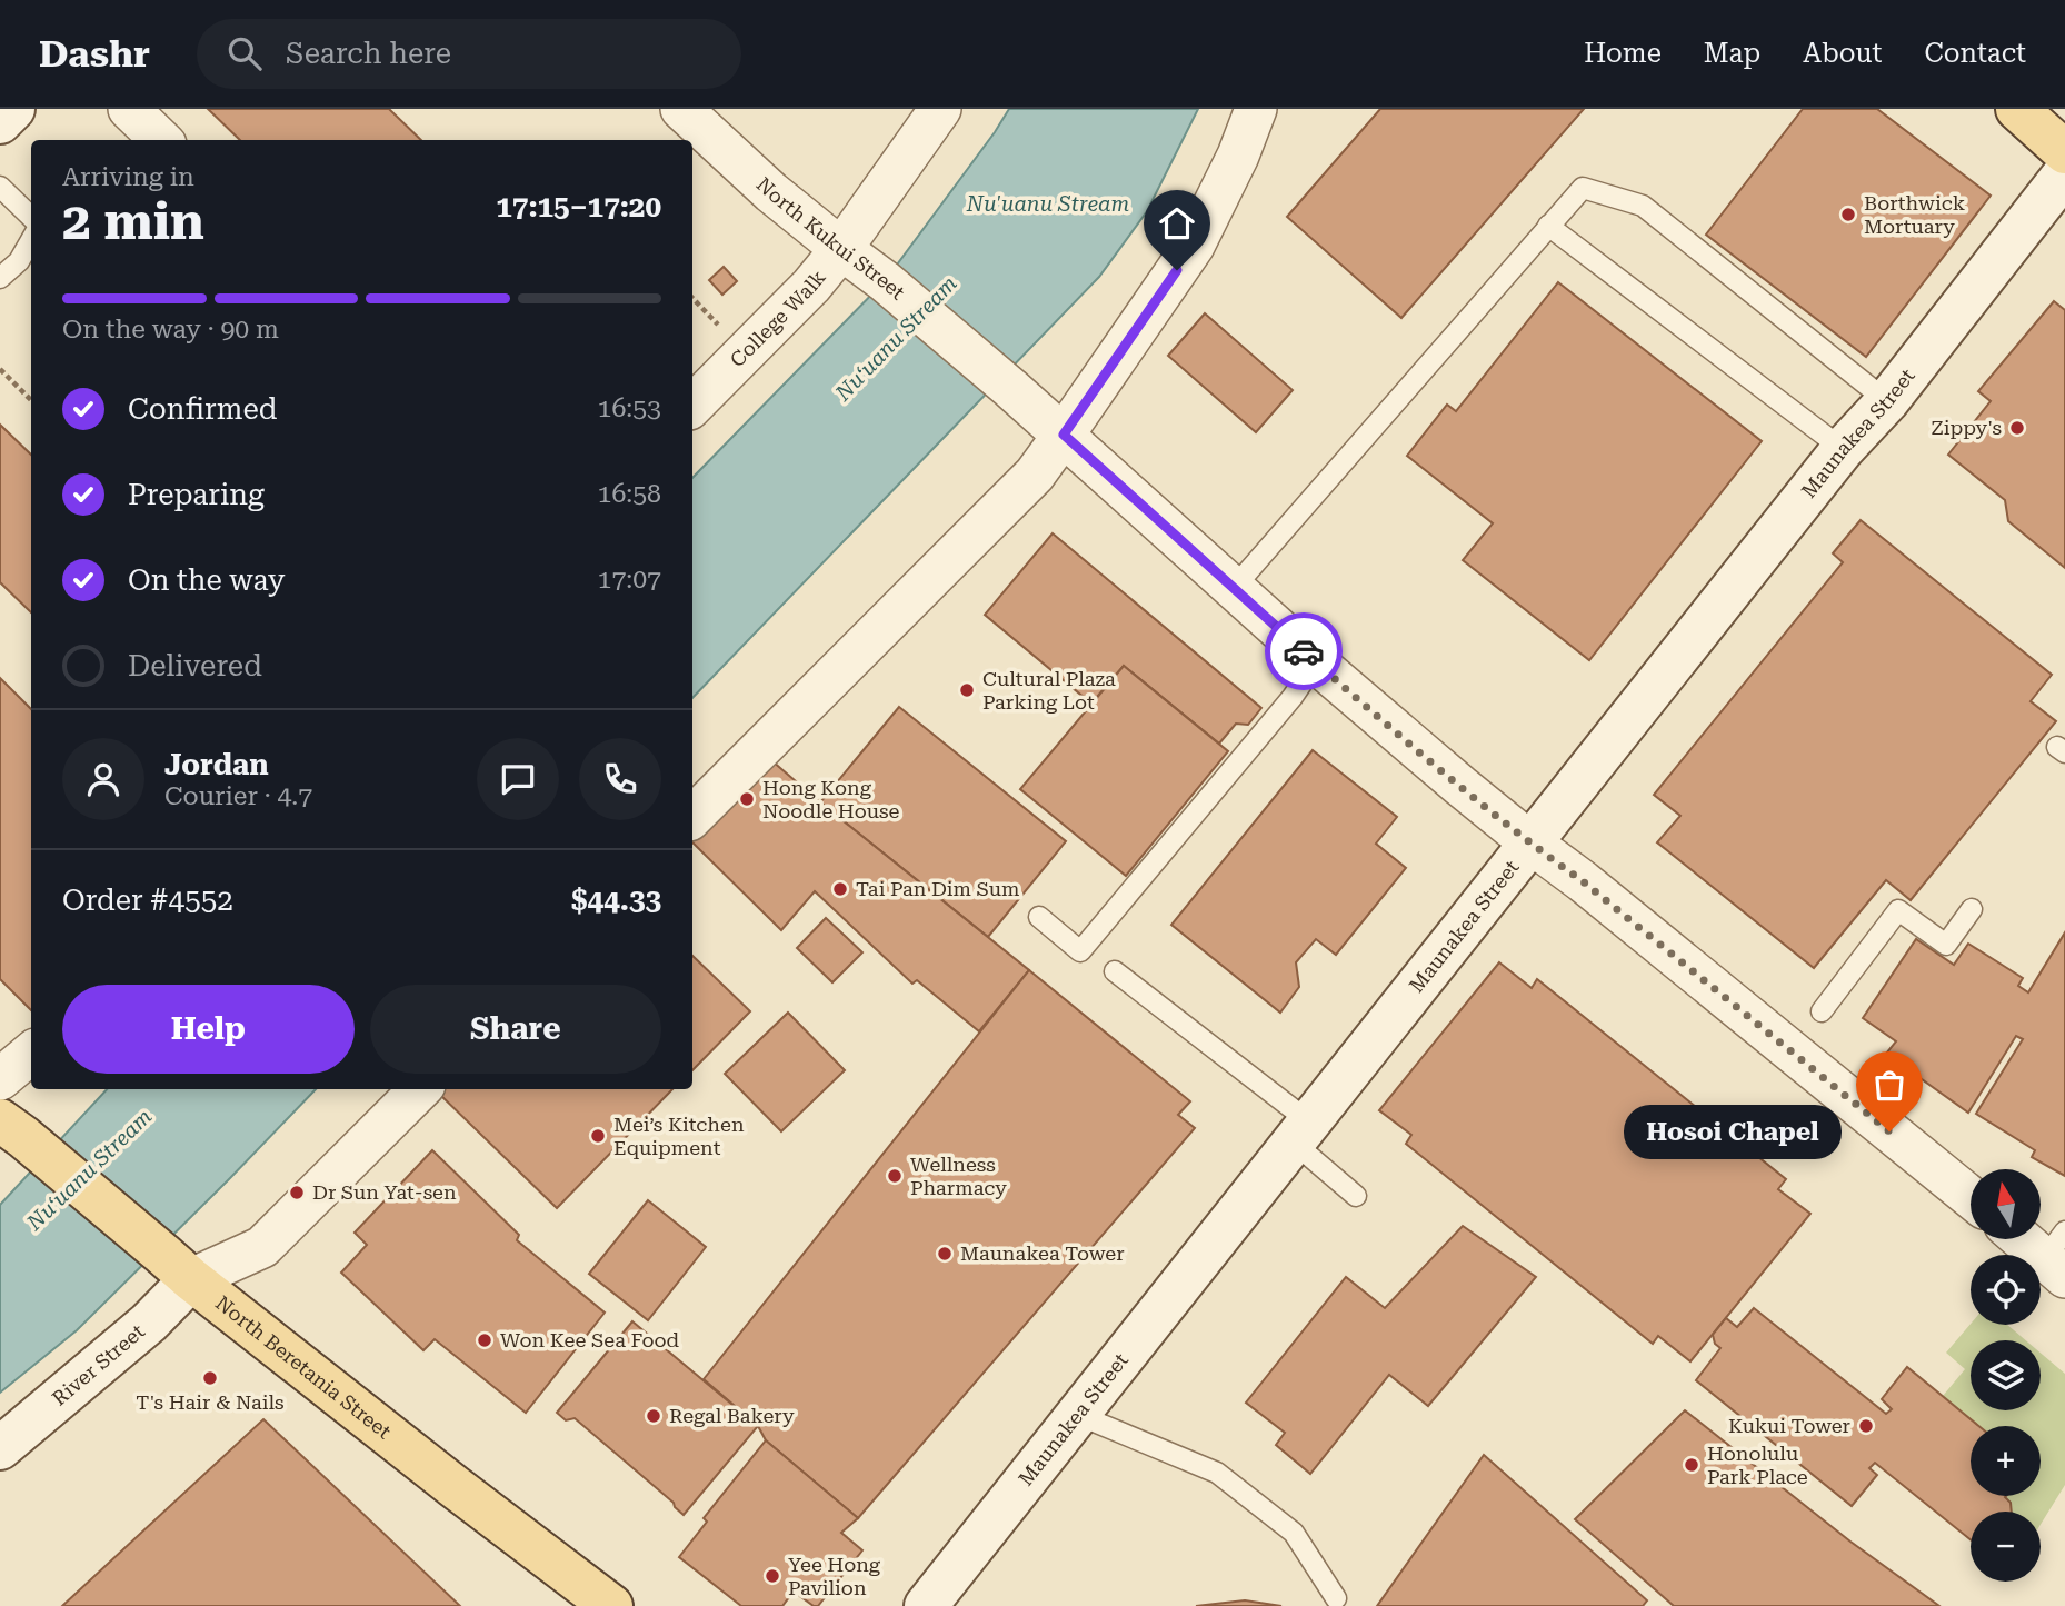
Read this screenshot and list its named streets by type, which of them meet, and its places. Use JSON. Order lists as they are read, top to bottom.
{
  "streets": {
    "main road": ["North Beretania Street"],
    "street": [
      "North Kukui Street",
      "College Walk",
      "Maunakea Street",
      "River Street"
    ]
  },
  "crossings": [
    ["North Kukui Street", "College Walk"],
    ["North Kukui Street", "Maunakea Street"],
    ["River Street", "North Beretania Street"]
  ],
  "water": ["Nu'uanu Stream", "Nuʻuanu Stream"],
  "places": [
    "Borthwick Mortuary",
    "Zippy's",
    "Cultural Plaza Parking Lot",
    "Hong Kong Noodle House",
    "Tai Pan Dim Sum",
    "Hosoi Chapel",
    "Mei’s Kitchen Equipment",
    "Wellness Pharmacy",
    "Dr Sun Yat-sen",
    "Maunakea Tower",
    "Won Kee Sea Food",
    "T's Hair & Nails",
    "Regal Bakery",
    "Kukui Tower",
    "Honolulu Park Place",
    "Yee Hong Pavilion"
  ],
  "north": "top",
  "page": {
    "header": "Dashr",
    "search": "Search here",
    "nav": [
      "Home",
      "Map",
      "About",
      "Contact"
    ],
    "heading": ["2 min", "Arriving in", "17:15–17:20"],
    "panel": [
      "Jordan",
      "Courier · 4.7",
      "Order #4552",
      "$44.33"
    ],
    "bar": "On the way · 90 m",
    "list": [
      ["Confirmed", "16:53"],
      ["Preparing", "16:58"],
      ["On the way", "17:07"],
      "Delivered"
    ],
    "buttons": ["Help", "Share"],
    "bubble": "Hosoi Chapel",
    "map_buttons": ["+", "−"]
  }
}
